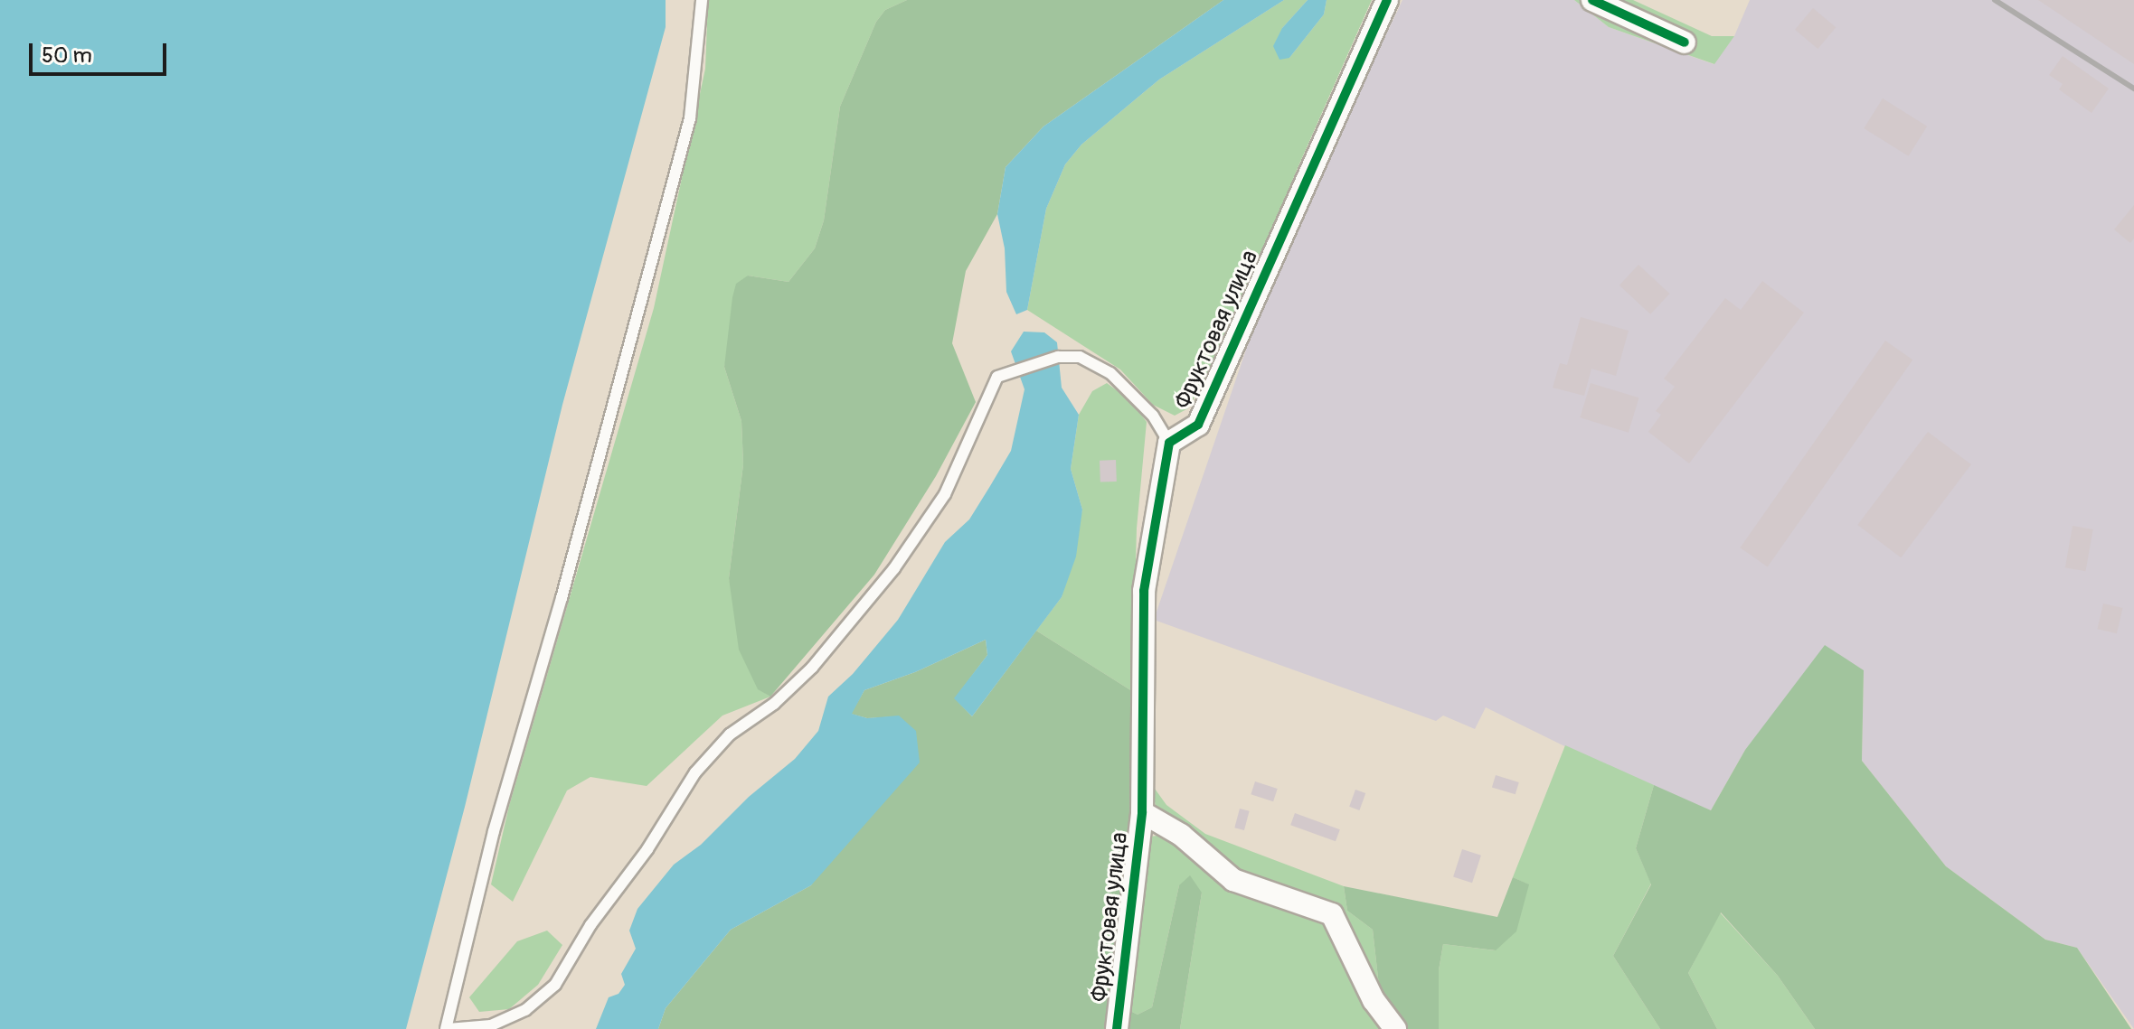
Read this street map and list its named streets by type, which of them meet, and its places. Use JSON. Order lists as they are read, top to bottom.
{
  "streets": {
    "street": ["Фруктовая улица"]
  },
  "scale_bar": "50 m"
}
